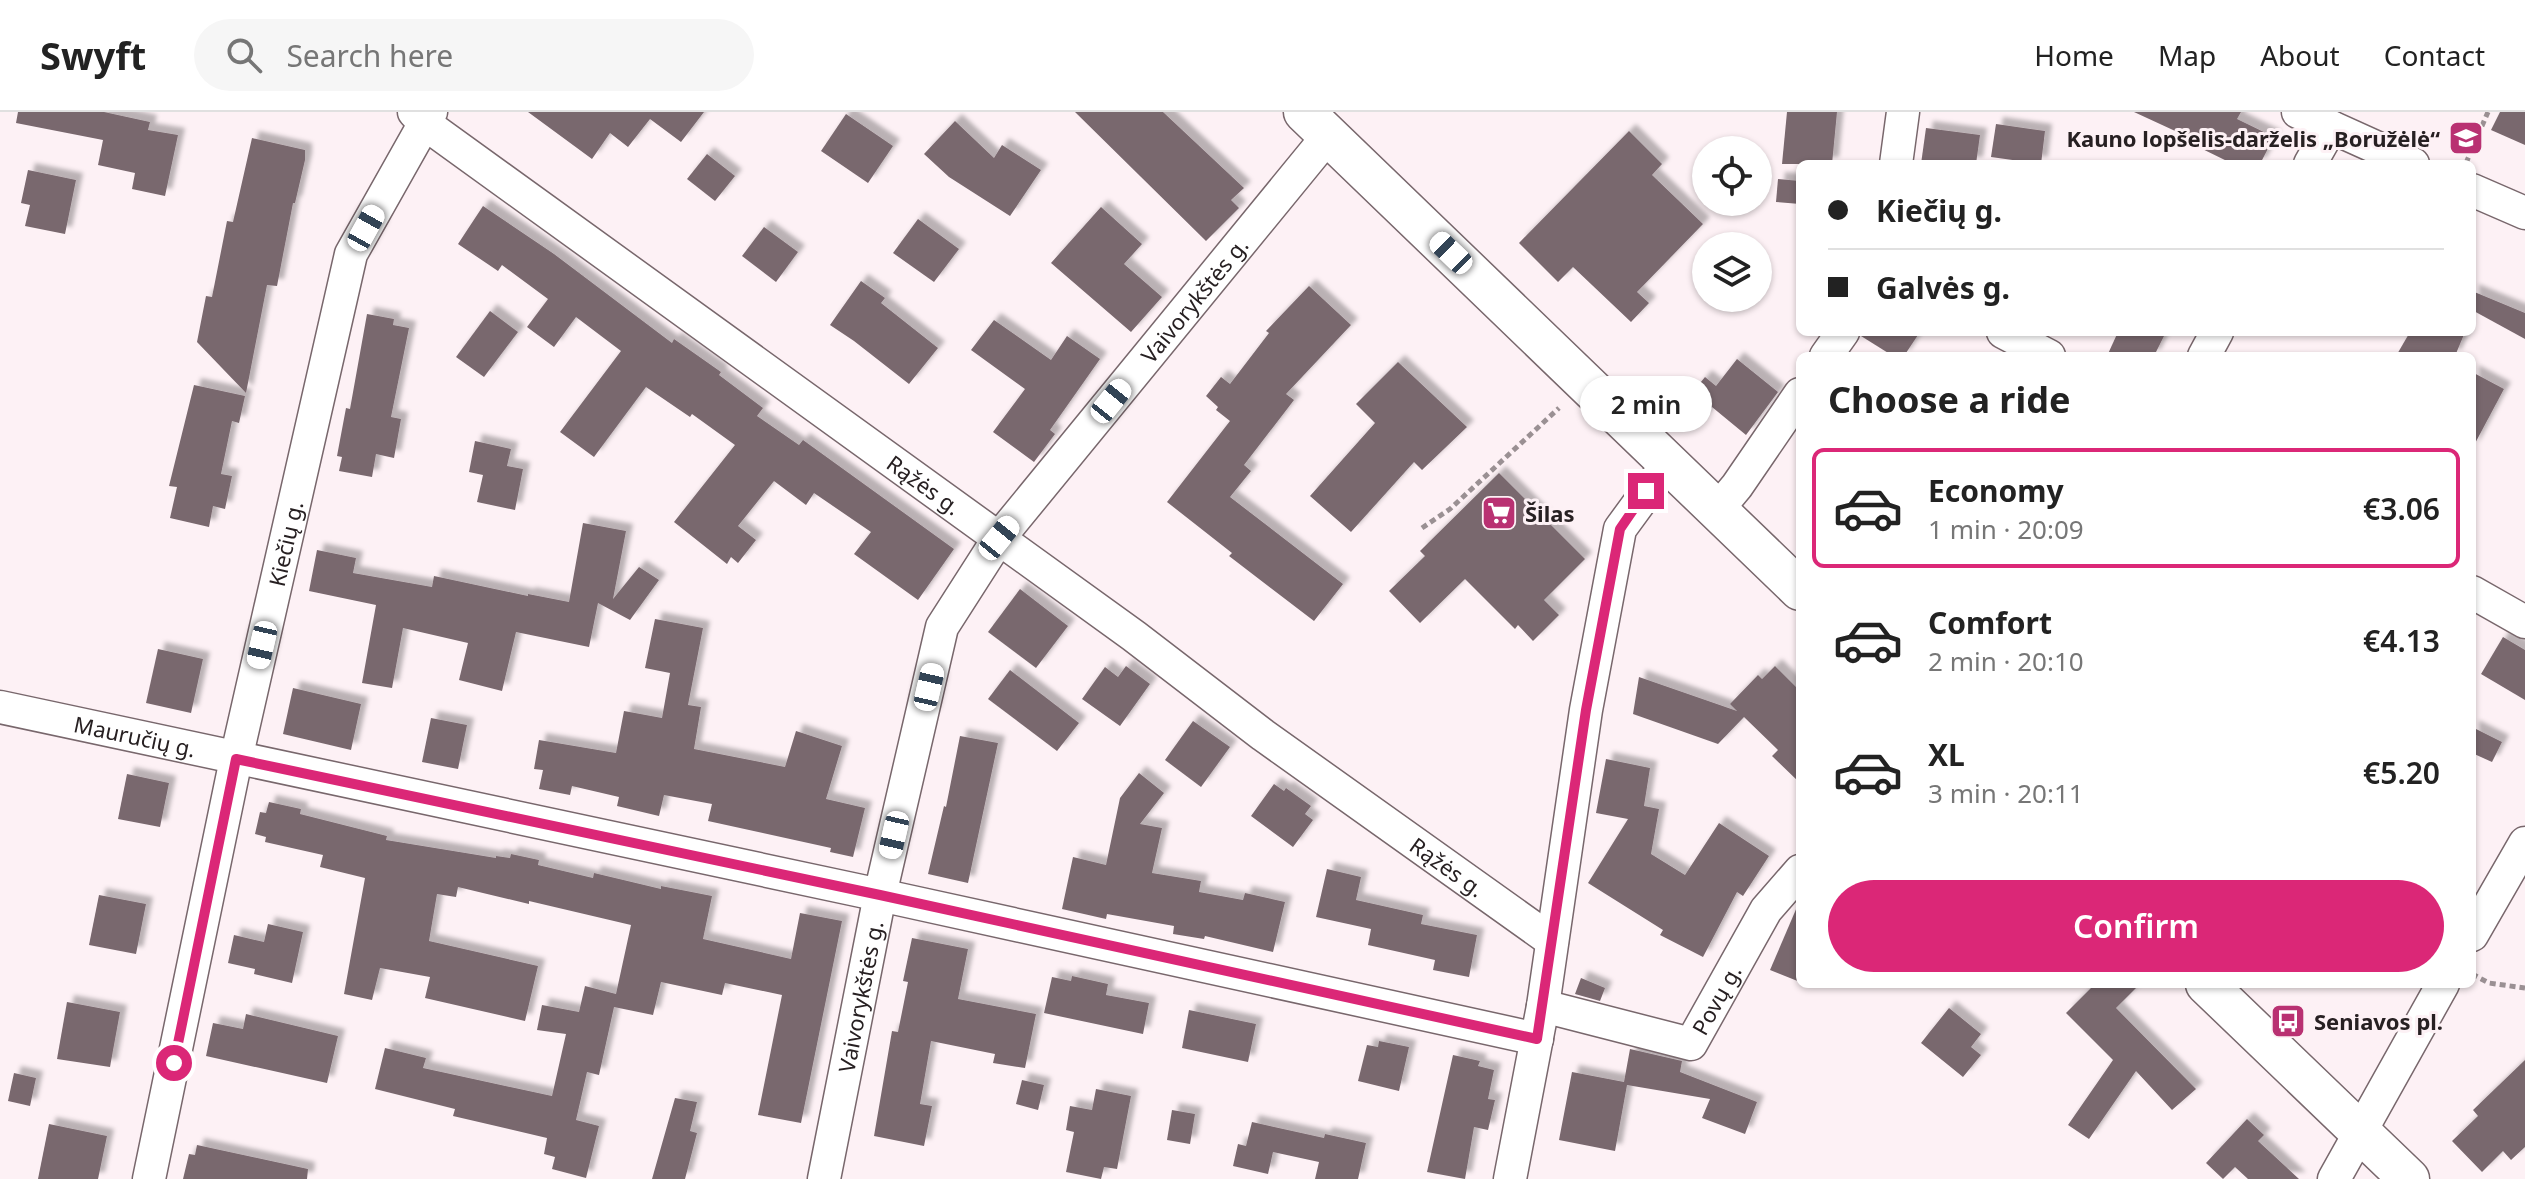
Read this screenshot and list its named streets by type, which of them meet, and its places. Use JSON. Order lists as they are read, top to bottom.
{
  "streets": {
    "street": [
      "Vaivorykštės g.",
      "Rąžės g.",
      "Kiečių g.",
      "Mauručių g.",
      "Povų g."
    ]
  },
  "crossings": [
    ["Vaivorykštės g.", "Rąžės g."],
    ["Vaivorykštės g.", "Mauručių g."],
    ["Rąžės g.", "Kiečių g."],
    ["Kiečių g.", "Mauručių g."]
  ],
  "places": {
    "school or university": ["Kauno lopšelis-darželis „Boružėlė“"],
    "supermarket": ["Šilas"],
    "bus stop": ["Seniavos pl."]
  },
  "page": {
    "header": "Swyft",
    "search": "Search here",
    "nav": [
      "Home",
      "Map",
      "About",
      "Contact"
    ],
    "banner": ["Kiečių g.", "Galvės g."],
    "heading": "Choose a ride",
    "bubble": "2 min",
    "list": [
      {
        "name": "Economy",
        "note": "1 min · 20:09",
        "value": "€3.06"
      },
      {
        "name": "Comfort",
        "note": "2 min · 20:10",
        "value": "€4.13"
      },
      {
        "name": "XL",
        "note": "3 min · 20:11",
        "value": "€5.20"
      }
    ],
    "buttons": "Confirm"
  }
}
